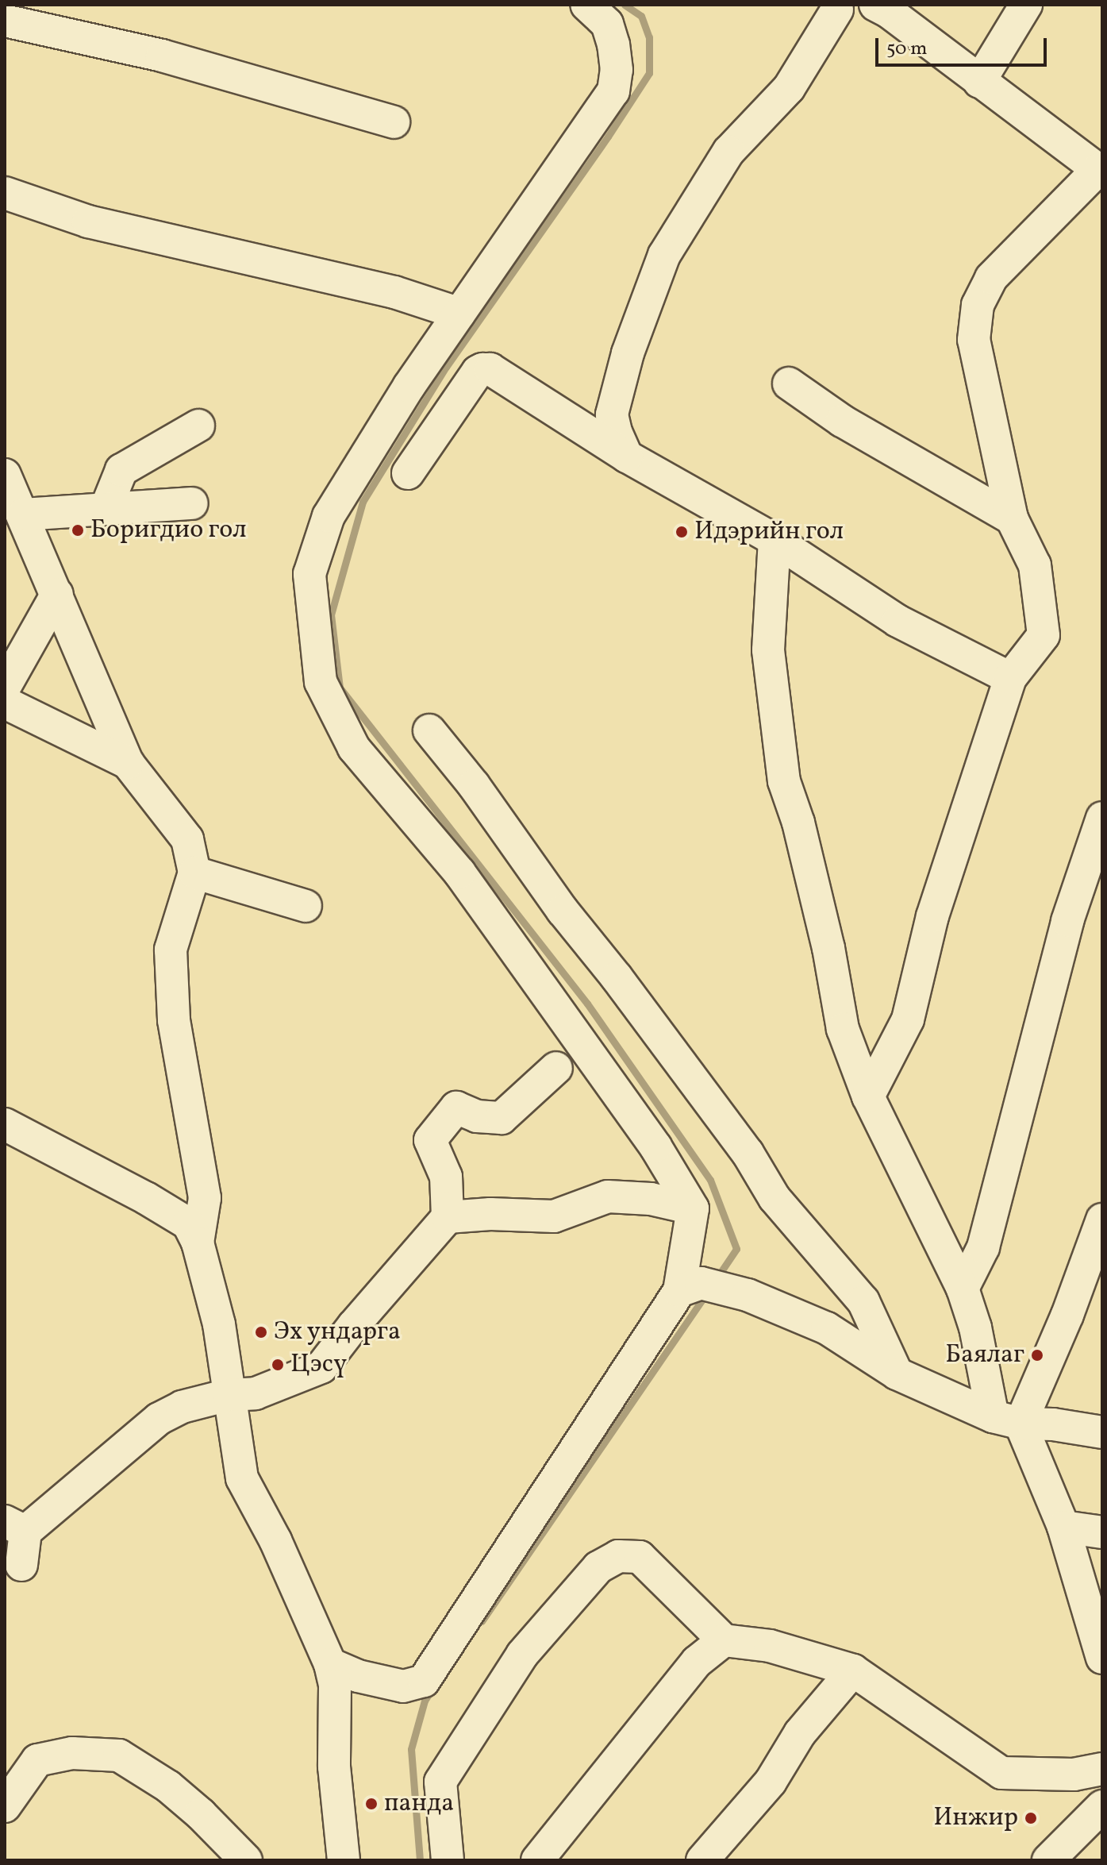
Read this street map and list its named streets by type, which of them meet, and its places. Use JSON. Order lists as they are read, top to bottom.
{
  "places": [
    "Боригдио гол",
    "Идэрийн гол",
    "Эх ундарга",
    "Баялаг",
    "Цэсү",
    "панда",
    "Инжир"
  ],
  "scale_bar": "50 m"
}
